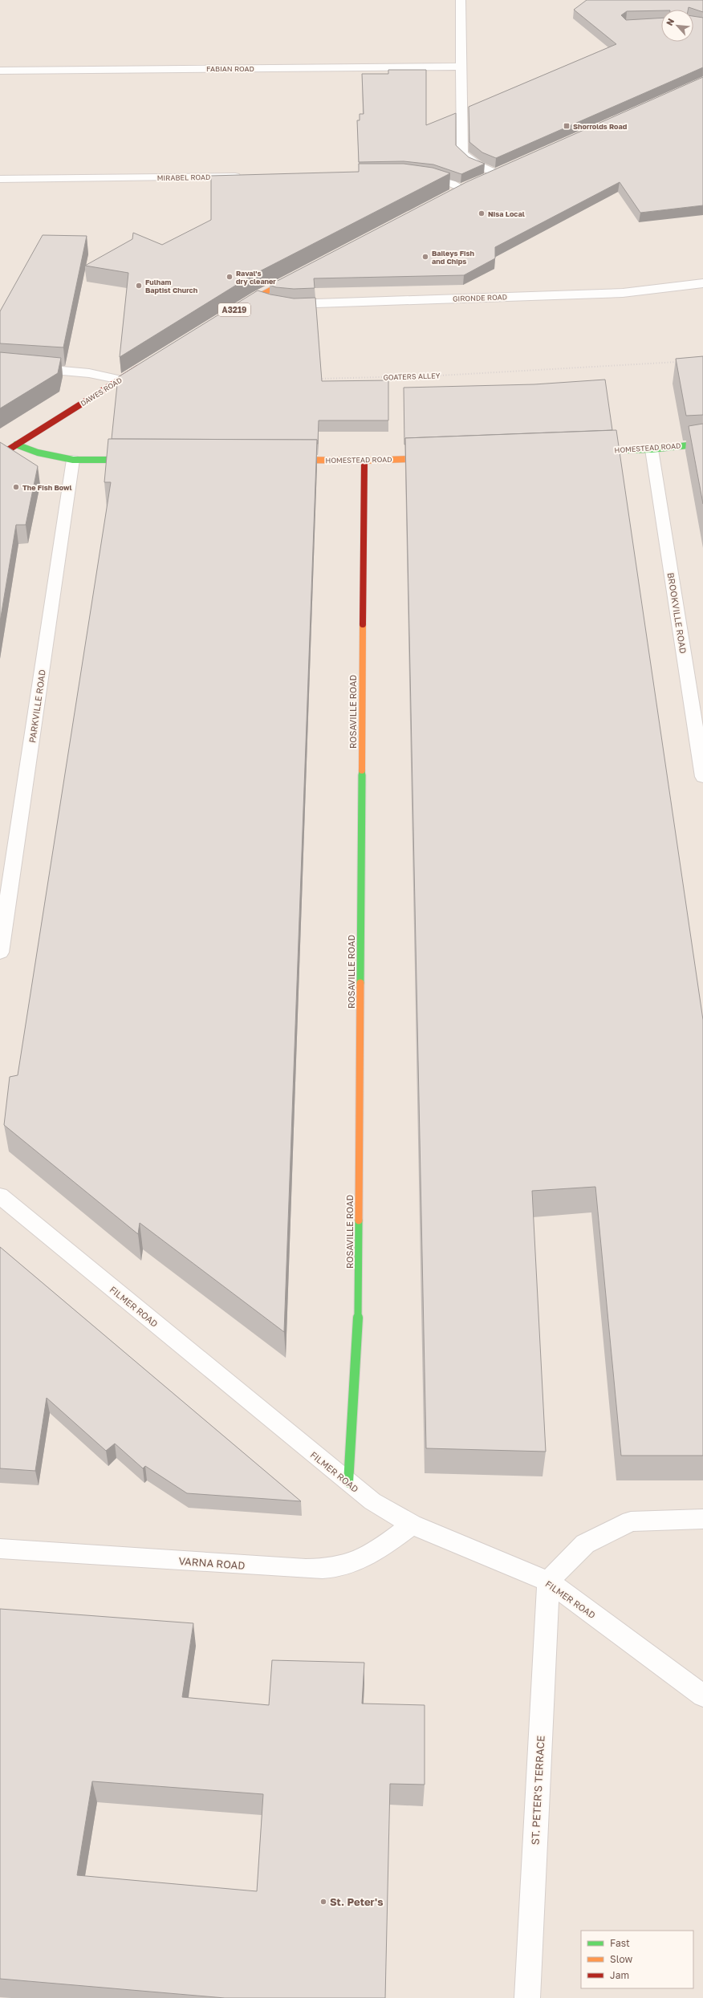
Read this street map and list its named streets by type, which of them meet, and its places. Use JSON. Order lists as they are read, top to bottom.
{
  "streets": {
    "street": [
      "FABIAN ROAD",
      "MIRABEL ROAD",
      "GIRONDE ROAD",
      "A3219",
      "DAWES ROAD",
      "HOMESTEAD ROAD",
      "BROOKVILLE ROAD",
      "PARKVILLE ROAD",
      "ROSAVILLE ROAD",
      "FILMER ROAD",
      "VARNA ROAD",
      "ST. PETER'S TERRACE"
    ],
    "path": ["GOATERS ALLEY"]
  },
  "crossings": [
    ["GIRONDE ROAD", "A3219"],
    ["HOMESTEAD ROAD", "BROOKVILLE ROAD"],
    ["HOMESTEAD ROAD", "ROSAVILLE ROAD"],
    ["ROSAVILLE ROAD", "FILMER ROAD"],
    ["FILMER ROAD", "VARNA ROAD"],
    ["FILMER ROAD", "ST. PETER'S TERRACE"]
  ],
  "places": {
    "transit": ["Shorrolds Road"],
    "other": [
      "Nisa Local",
      "Baileys Fish and Chips",
      "Raval's dry cleaner",
      "Fulham Baptist Church",
      "The Fish Bowl",
      "St. Peter's"
    ]
  },
  "legend": ["Fast", "Slow", "Jam"],
  "north": "top left"
}
